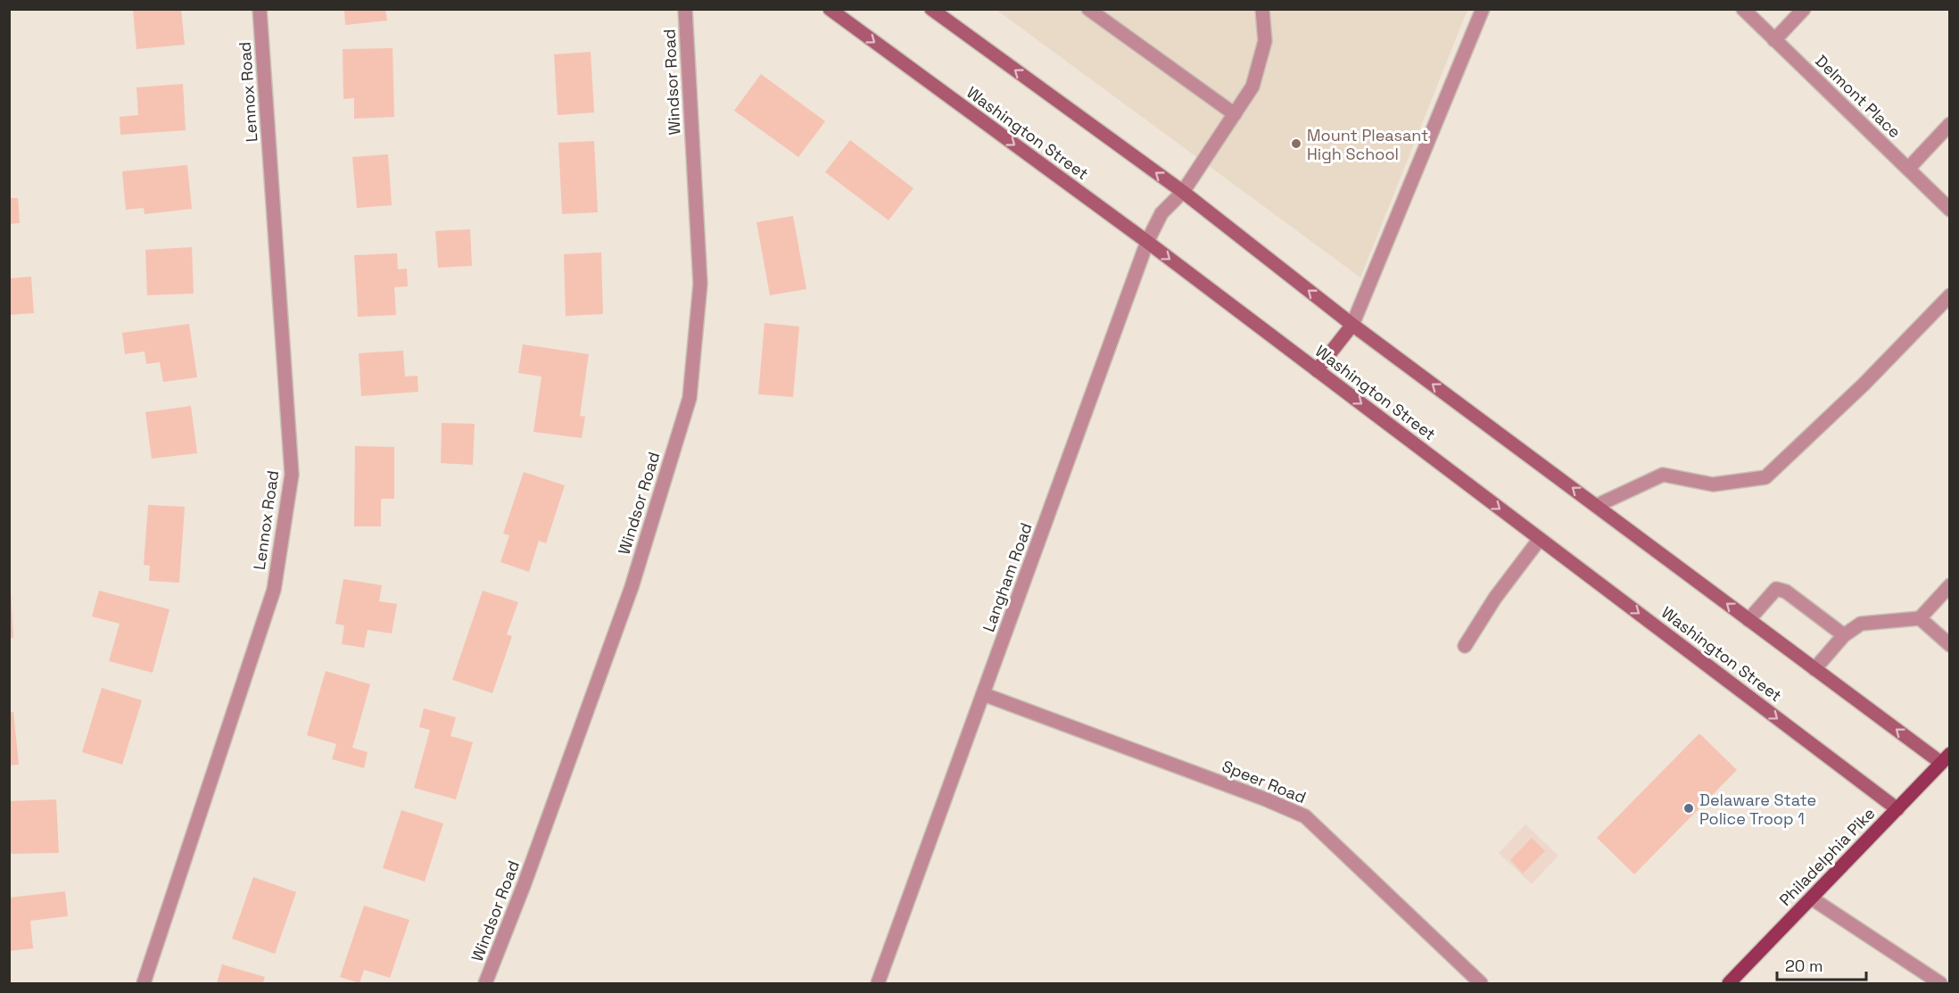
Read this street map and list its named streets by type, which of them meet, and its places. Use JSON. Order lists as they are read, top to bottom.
{
  "streets": {
    "main road": ["Washington Street", "Philadelphia Pike"],
    "street": [
      "Windsor Road",
      "Lennox Road",
      "Delmont Place",
      "Langham Road",
      "Speer Road"
    ]
  },
  "crossings": [
    ["Washington Street", "Langham Road"],
    ["Washington Street", "Philadelphia Pike"],
    ["Langham Road", "Speer Road"]
  ],
  "places": ["Mount Pleasant High School", "Delaware State Police Troop 1"],
  "scale_bar": "20 m"
}
